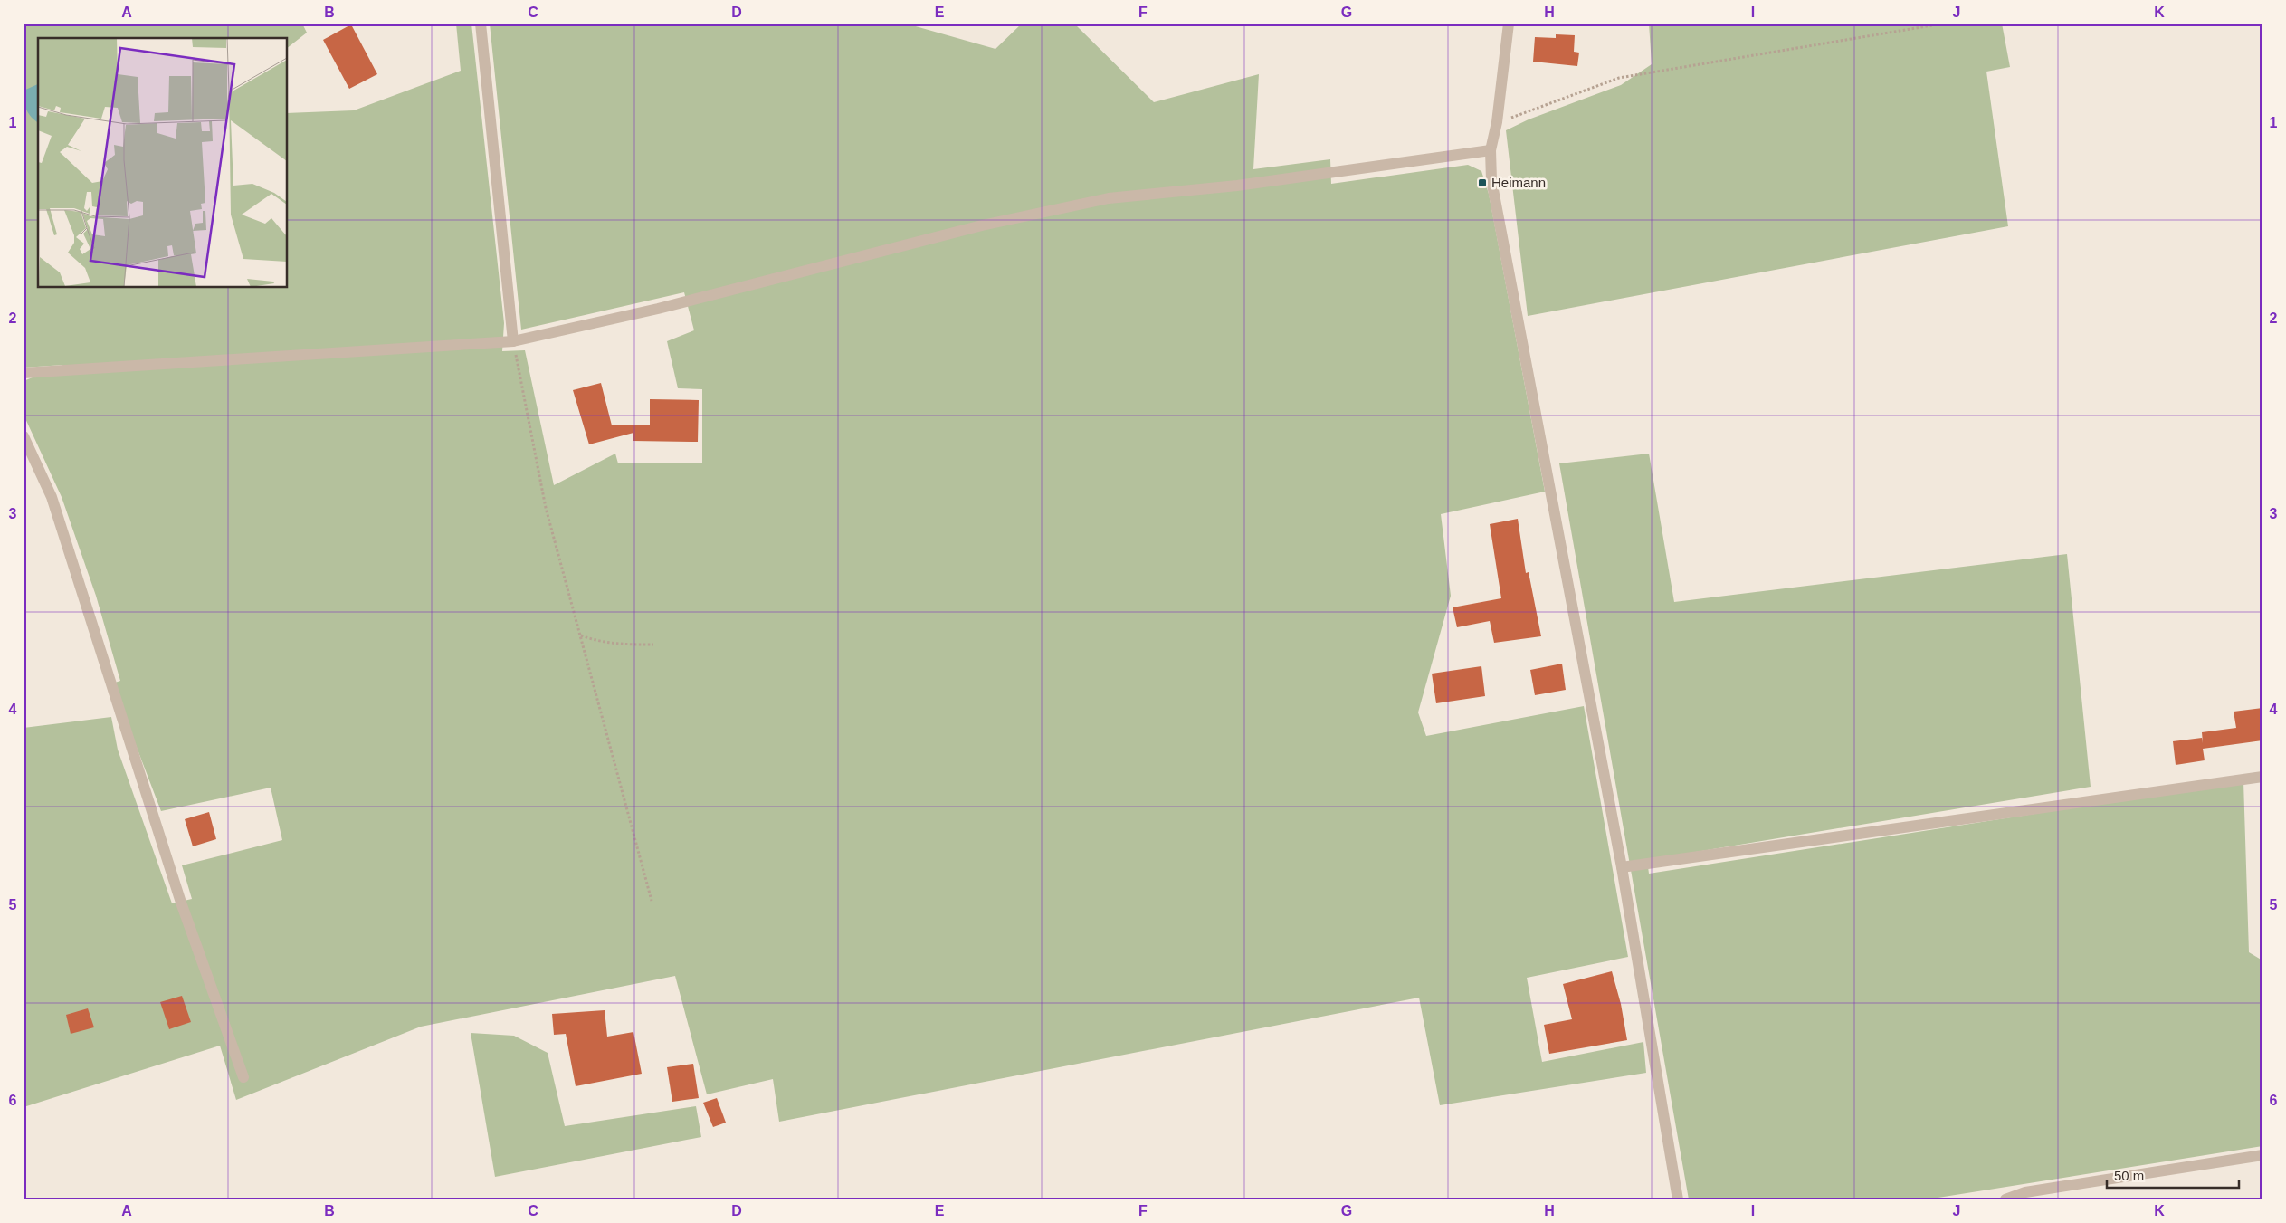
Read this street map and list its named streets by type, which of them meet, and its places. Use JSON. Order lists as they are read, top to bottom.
{
  "places": {
    "transit": ["Heimann"]
  },
  "scale_bar": "50 m",
  "grid": {
    "columns": [
      "A",
      "B",
      "C",
      "D",
      "E",
      "F",
      "G",
      "H",
      "I",
      "J",
      "K"
    ],
    "rows": [
      "1",
      "2",
      "3",
      "4",
      "5",
      "6"
    ]
  }
}
